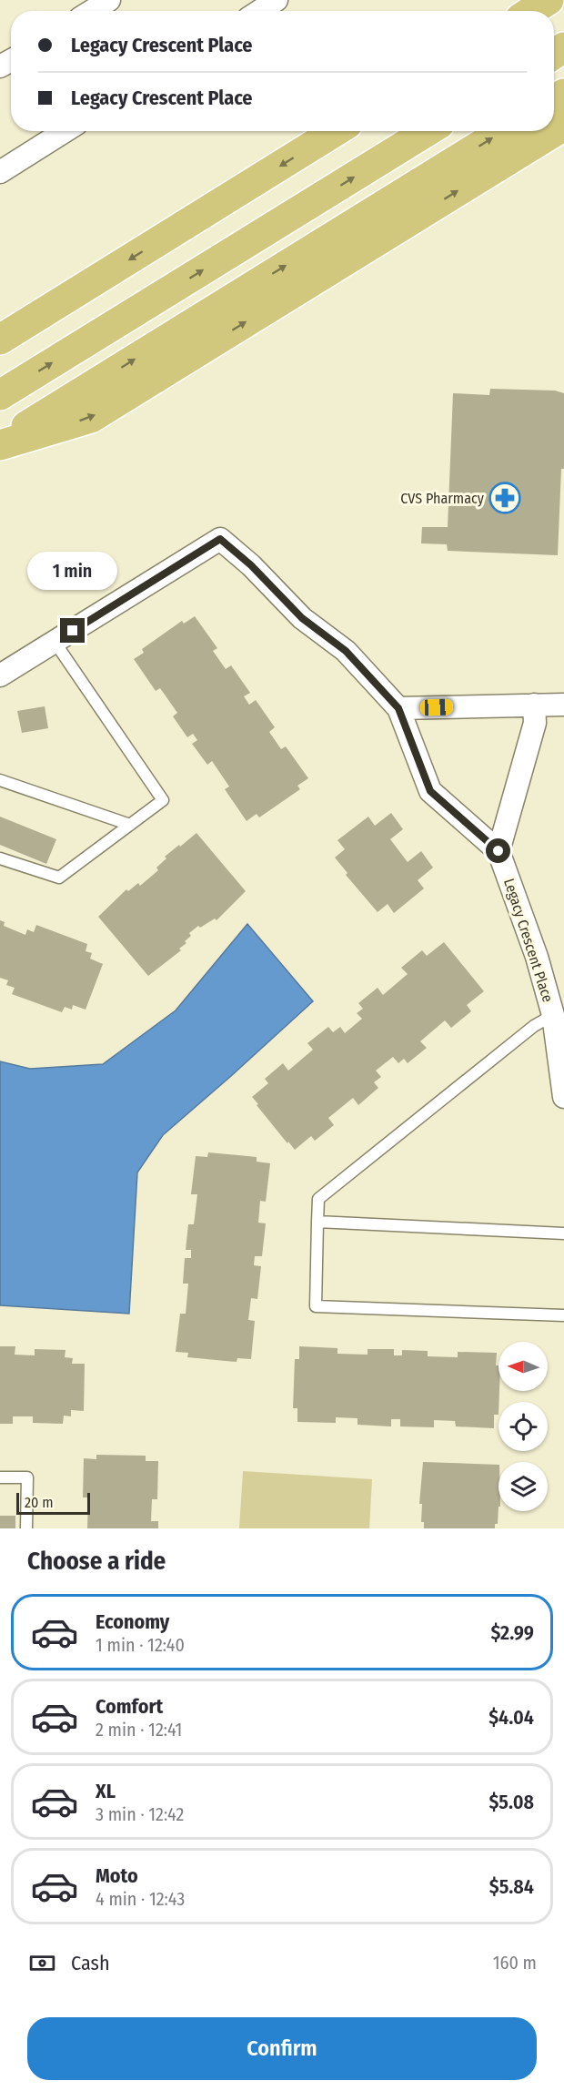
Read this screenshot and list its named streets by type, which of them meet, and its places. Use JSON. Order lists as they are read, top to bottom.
{
  "streets": {
    "street": ["Legacy Crescent Place"]
  },
  "places": {
    "pharmacy": ["CVS Pharmacy"]
  },
  "scale_bar": "20 m",
  "north": "left",
  "page": {
    "banner": ["Legacy Crescent Place", "Legacy Crescent Place"],
    "bubble": "1 min",
    "scale": "20 m",
    "heading": "Choose a ride",
    "list": [
      {
        "name": "Economy",
        "note": "1 min · 12:40",
        "value": "$2.99"
      },
      {
        "name": "Comfort",
        "note": "2 min · 12:41",
        "value": "$4.04"
      },
      {
        "name": "XL",
        "note": "3 min · 12:42",
        "value": "$5.08"
      },
      {
        "name": "Moto",
        "note": "4 min · 12:43",
        "value": "$5.84"
      }
    ],
    "pay": ["Cash", "160 m"],
    "buttons": "Confirm"
  }
}
